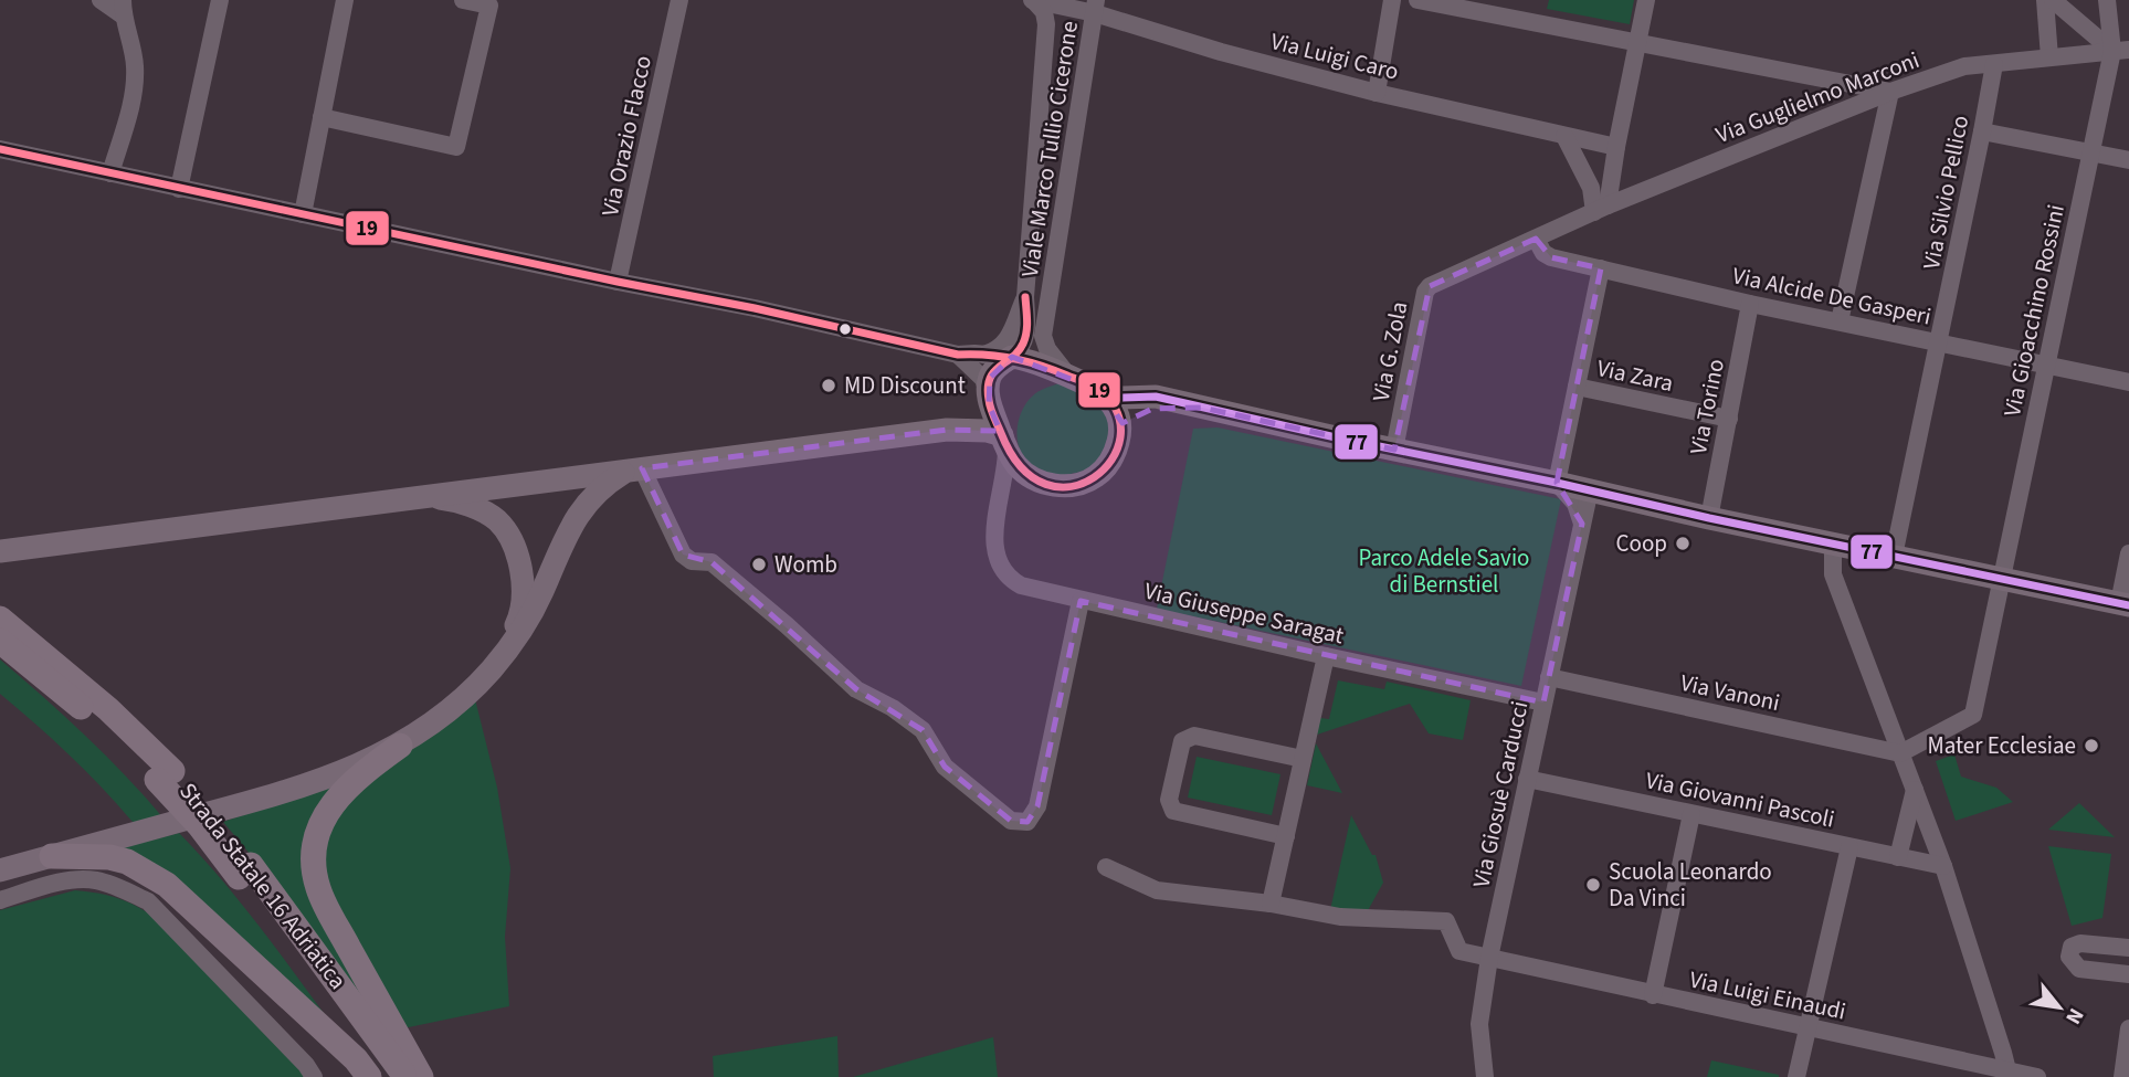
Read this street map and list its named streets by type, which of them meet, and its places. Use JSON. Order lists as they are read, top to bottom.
{
  "streets": {
    "highway": ["Strada Statale 16 Adriatica"],
    "street": [
      "Via Luigi Caro",
      "Via Guglielmo Marconi",
      "Via Orazio Flacco",
      "Viale Marco Tullio Cicerone",
      "Via Silvio Pellico",
      "Via Alcide De Gasperi",
      "Via Gioacchino Rossini",
      "Via G. Zola",
      "Via Zara",
      "Via Torino",
      "Via Giuseppe Saragat",
      "Via Vanoni",
      "Via Giosuè Carducci",
      "Via Giovanni Pascoli",
      "Via Luigi Einaudi"
    ]
  },
  "crossings": [
    ["Via Luigi Caro", "Viale Marco Tullio Cicerone"],
    ["Via Guglielmo Marconi", "Via Silvio Pellico"],
    ["Via Guglielmo Marconi", "Via Alcide De Gasperi"],
    ["Via Guglielmo Marconi", "Via Gioacchino Rossini"],
    ["Via Guglielmo Marconi", "Via G. Zola"],
    ["Viale Marco Tullio Cicerone", "Via Giuseppe Saragat"],
    ["Via Silvio Pellico", "Via Alcide De Gasperi"],
    ["Via Alcide De Gasperi", "Via Gioacchino Rossini"],
    ["Via Alcide De Gasperi", "Via G. Zola"],
    ["Via Alcide De Gasperi", "Via Torino"],
    ["Via Gioacchino Rossini", "Via Vanoni"],
    ["Via Zara", "Via Torino"],
    ["Via Giuseppe Saragat", "Via Giosuè Carducci"],
    ["Via Vanoni", "Via Giosuè Carducci"],
    ["Via Giosuè Carducci", "Via Giovanni Pascoli"],
    ["Via Giosuè Carducci", "Via Luigi Einaudi"]
  ],
  "parks": ["Parco Adele Savio di Bernstiel"],
  "places": [
    "MD Discount",
    "Coop",
    "Womb",
    "Mater Ecclesiae",
    "Scuola Leonardo Da Vinci"
  ],
  "lines": ["transit line 19", "transit line 77"],
  "north": "bottom right"
}
